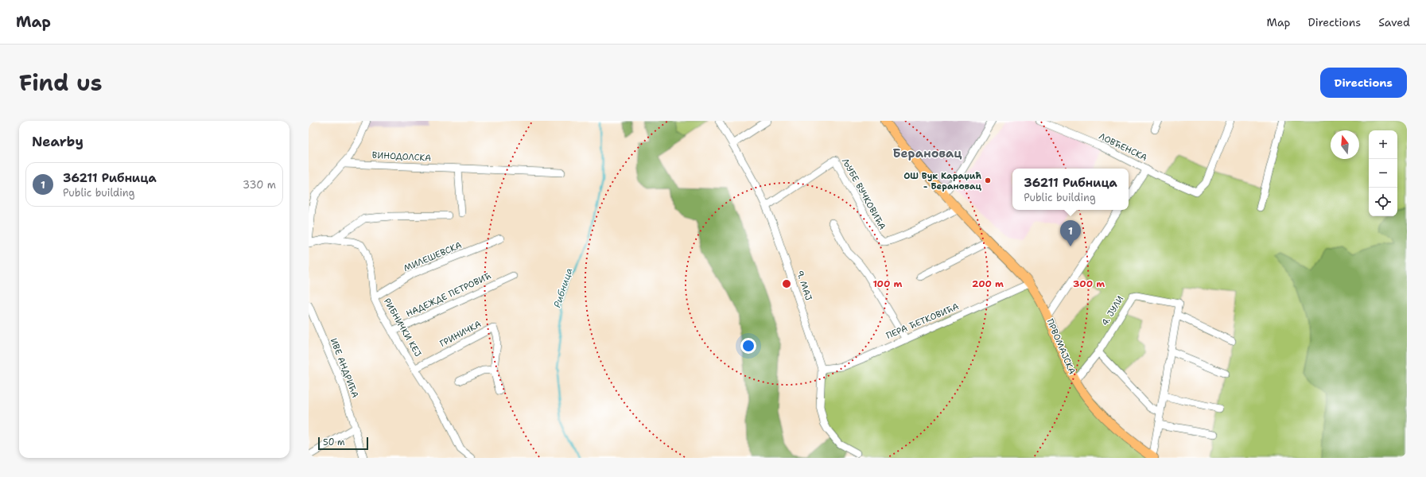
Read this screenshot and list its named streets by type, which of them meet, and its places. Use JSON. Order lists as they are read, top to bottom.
{
  "streets": {
    "main road": ["ПРВОМАЈСКА"],
    "street": [
      "ЛОВЋЕНСКА",
      "ВИНОДОЛСКА",
      "ЉУБЕ ВУЧКОВИЋА",
      "МИЛЕШЕВСКА",
      "9. МАЈ",
      "НАДЕЖДЕ ПЕТРОВИЋ",
      "4. ЈУЛИ",
      "ПЕРА ЋЕТКОВИЋА",
      "РИБНИЧКИ КЕЈ",
      "ГРИНИЧКА",
      "ИВЕ АНДРИЋА"
    ]
  },
  "crossings": [
    ["ЉУБЕ ВУЧКОВИЋА", "9. МАЈ"],
    ["ЉУБЕ ВУЧКОВИЋА", "ПРВОМАЈСКА"],
    ["МИЛЕШЕВСКА", "РИБНИЧКИ КЕЈ"],
    ["9. МАЈ", "ПЕРА ЋЕТКОВИЋА"],
    ["НАДЕЖДЕ ПЕТРОВИЋ", "РИБНИЧКИ КЕЈ"],
    ["4. ЈУЛИ", "ПРВОМАЈСКА"],
    ["ПЕРА ЋЕТКОВИЋА", "ПРВОМАЈСКА"],
    ["РИБНИЧКИ КЕЈ", "ГРИНИЧКА"]
  ],
  "districts": ["Берановац"],
  "water": ["Рибница"],
  "places": ["ОШ Вук Караџић - Берановац"],
  "scale_bar": "50 m",
  "north": "top",
  "page": {
    "header": "Map",
    "nav": ["Map", "Directions", "Saved"],
    "title": "Find us",
    "buttons": "Directions",
    "heading": "Nearby",
    "map_buttons": ["+", "−"],
    "list": [
      {
        "mark": "1",
        "name": "36211 Рибница",
        "note": "Public building",
        "value": "330 m"
      }
    ],
    "popup": ["36211 Рибница", "Public building"],
    "pins": "1",
    "scale": "50 m"
  },
  "rings": ["100 m", "200 m", "300 m"]
}
